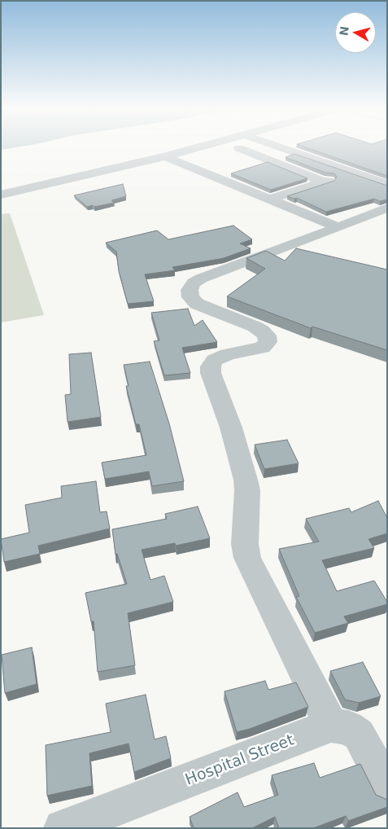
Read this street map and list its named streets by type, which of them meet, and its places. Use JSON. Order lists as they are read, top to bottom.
{
  "streets": {
    "street": ["Hospital Street"]
  },
  "north": "left"
}
